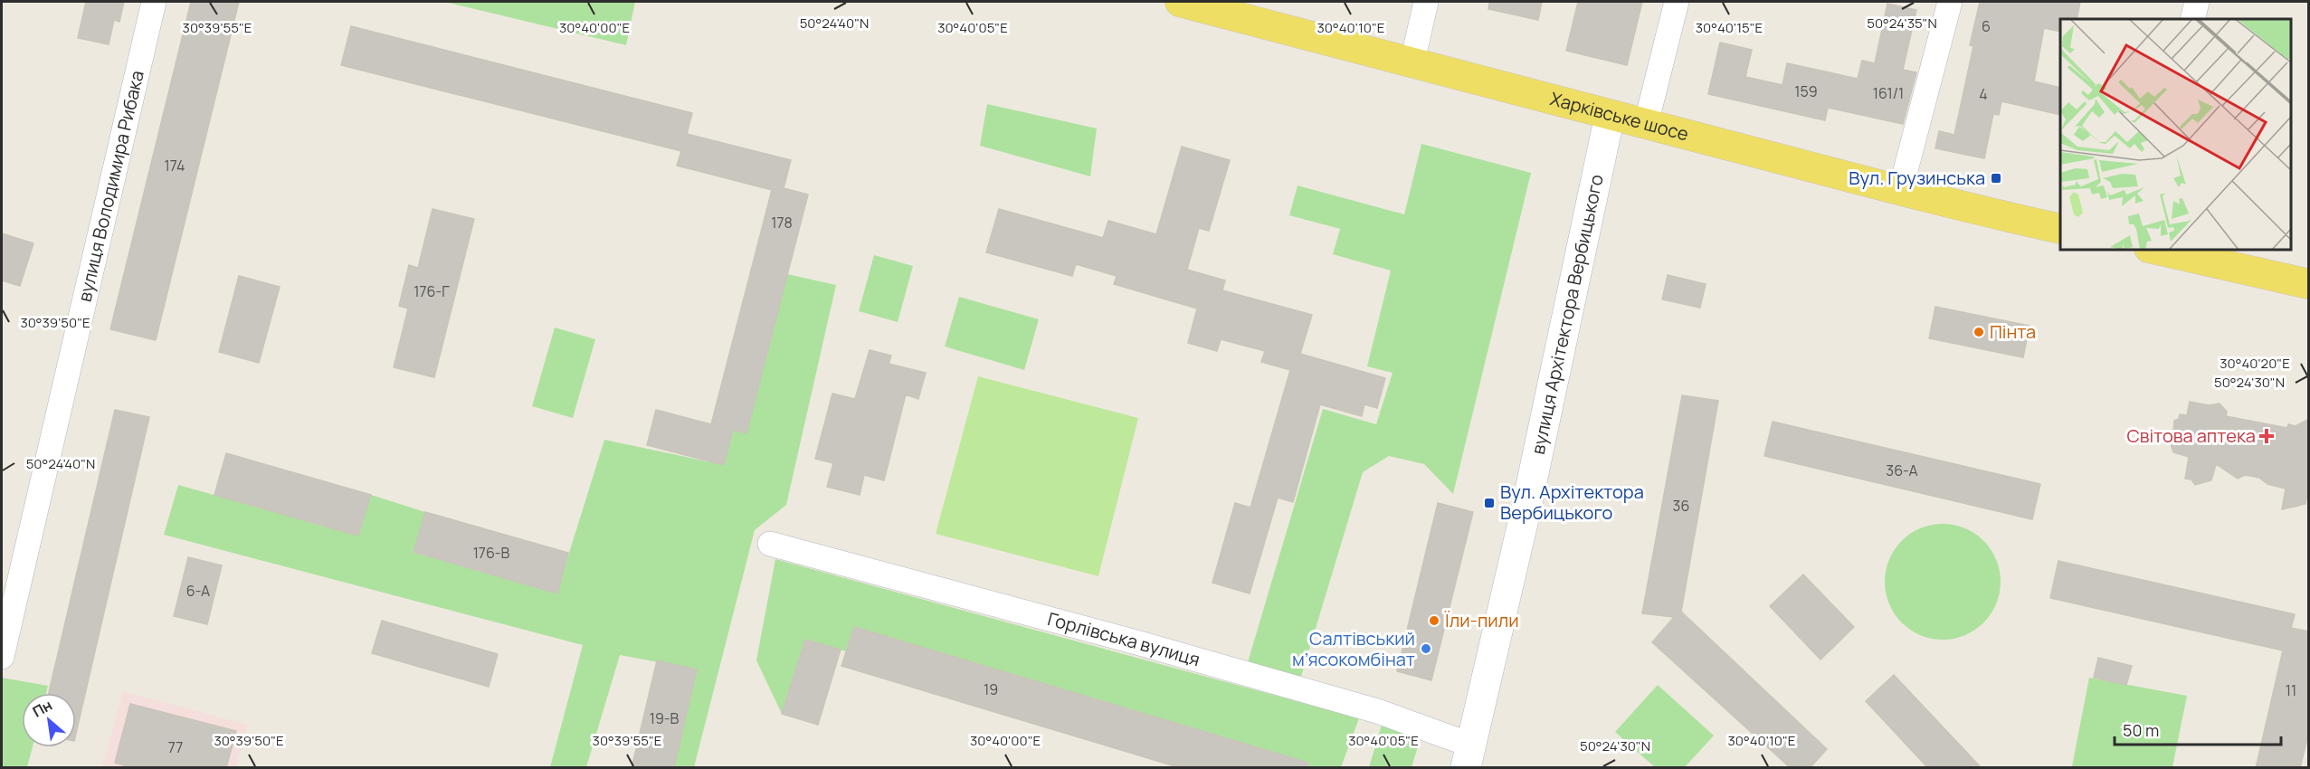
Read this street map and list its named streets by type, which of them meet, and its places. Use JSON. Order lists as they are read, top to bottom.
{
  "streets": {
    "main road": ["Харківське шосе"],
    "street": ["вулиця Володимира Рибака", "вулиця Архітектора Вербицького", "Горлівська вулиця"]
  },
  "crossings": [
    ["Харківське шосе", "вулиця Архітектора Вербицького"],
    ["вулиця Архітектора Вербицького", "Горлівська вулиця"]
  ],
  "places": {
    "transit": ["Вул. Грузинська", "Вул. Архітектора Вербицького"],
    "other": ["Пінта", "Їли-пили", "Салтівський м’ясокомбінат"],
    "health": ["Світова аптека"]
  },
  "house_numbers": [
    "6",
    "159",
    "161/1",
    "4",
    "174",
    "178",
    "176-Г",
    "36-А",
    "36",
    "176-В",
    "6-А",
    "19",
    "11",
    "19-В",
    "77"
  ],
  "scale_bar": "50 m",
  "north": "top left",
  "coordinates": [
    "50°24'40\"N",
    "50°24'35\"N",
    "30°39'55\"E",
    "30°40'00\"E",
    "30°40'05\"E",
    "30°40'10\"E",
    "30°40'15\"E",
    "30°39'50\"E",
    "30°40'20\"E",
    "50°24'30\"N"
  ]
}
